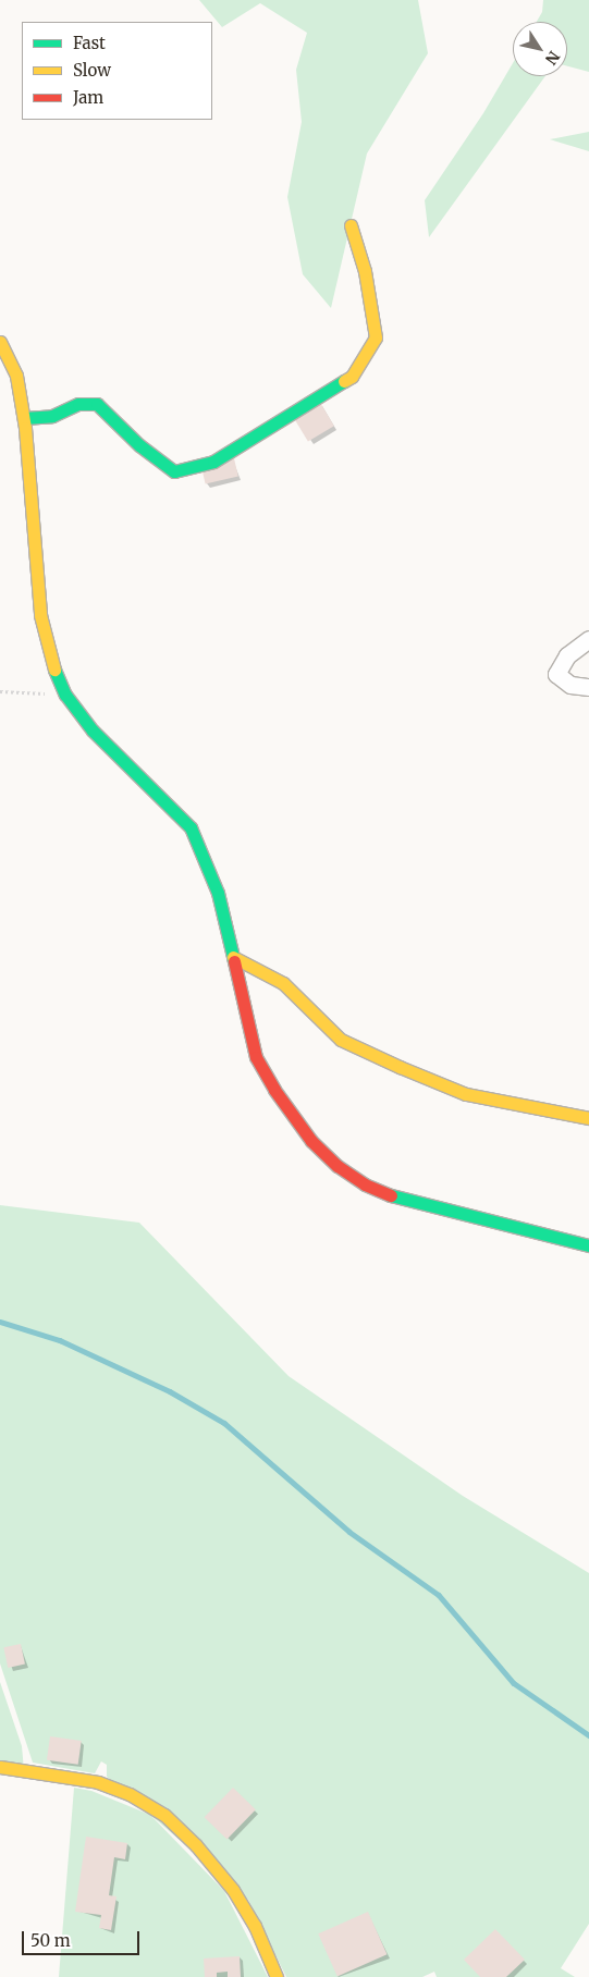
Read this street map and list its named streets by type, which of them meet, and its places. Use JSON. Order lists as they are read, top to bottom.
{
  "legend": ["Fast", "Slow", "Jam"],
  "scale_bar": "50 m",
  "north": "bottom right"
}
